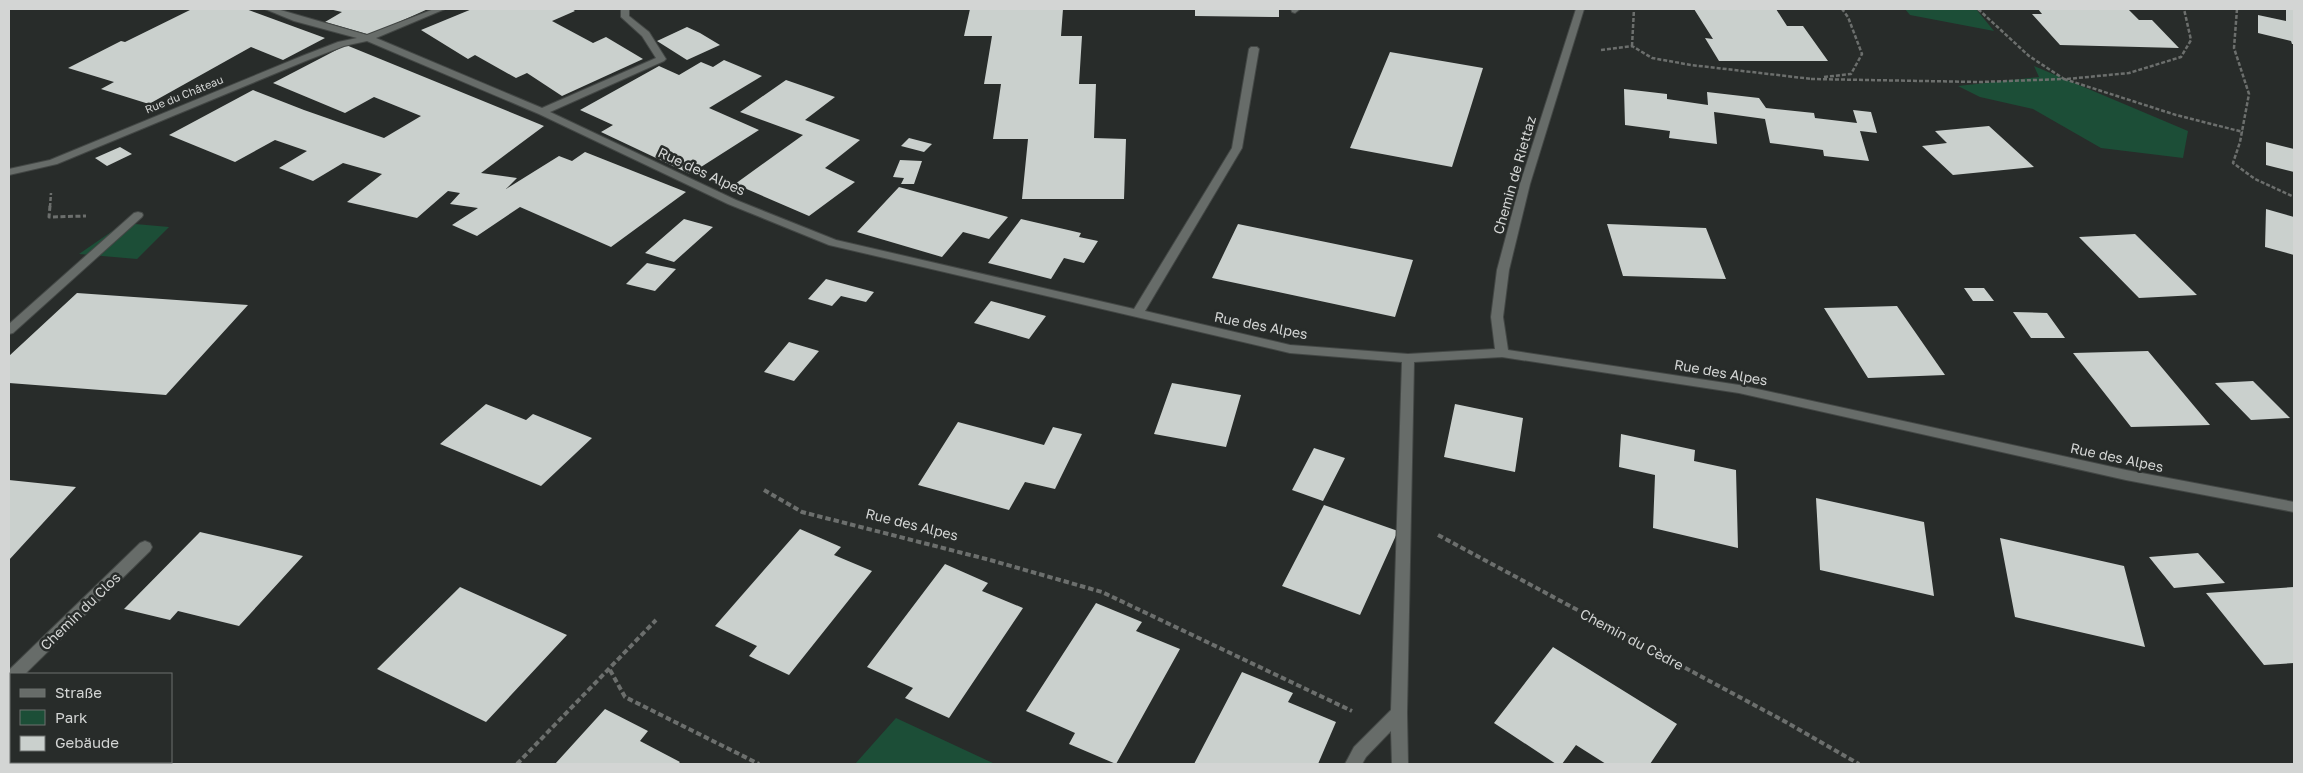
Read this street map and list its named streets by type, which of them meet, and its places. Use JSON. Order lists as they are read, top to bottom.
{
  "streets": {
    "street": [
      "Rue du Château",
      "Rue des Alpes",
      "Chemin de Riettaz",
      "Chemin du Clos"
    ],
    "path": ["Chemin du Cèdre"]
  },
  "crossings": [
    ["Rue du Château", "Rue des Alpes"],
    ["Rue des Alpes", "Chemin de Riettaz"]
  ],
  "legend": ["Straße", "Park", "Gebäude"]
}
